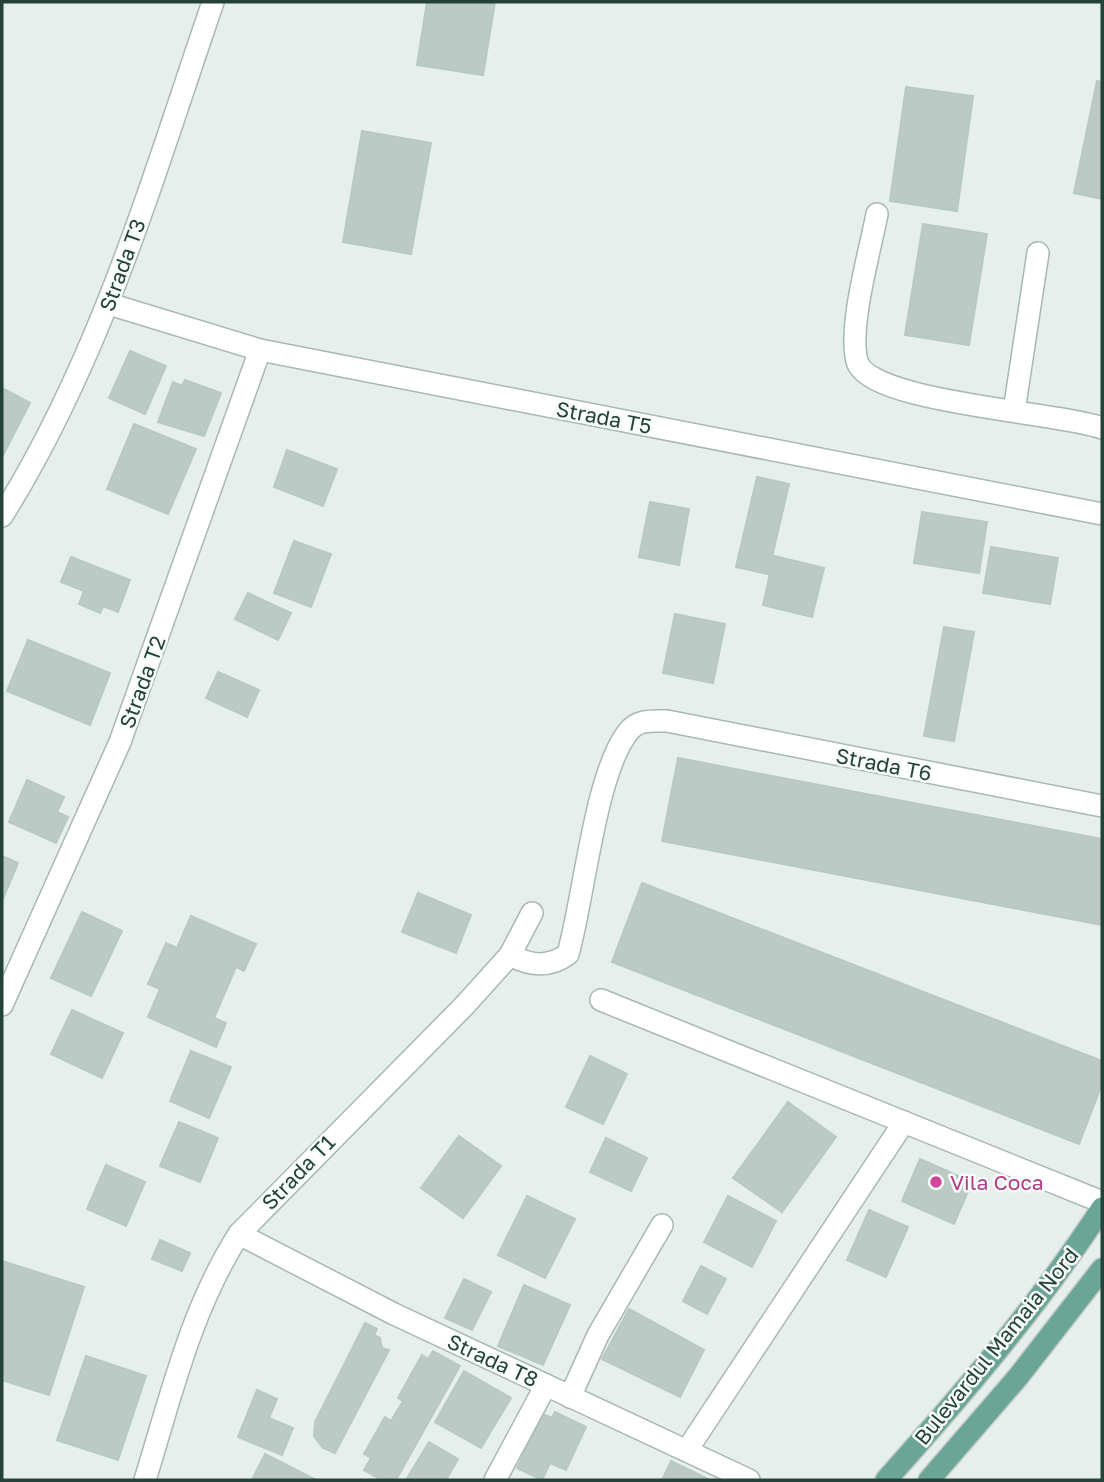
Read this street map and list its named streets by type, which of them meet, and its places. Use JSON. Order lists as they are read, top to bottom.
{
  "streets": {
    "main road": ["Bulevardul Mamaia Nord"],
    "street": [
      "Strada T3",
      "Strada T5",
      "Strada T2",
      "Strada T6",
      "Strada T1",
      "Strada T8"
    ]
  },
  "crossings": [
    ["Strada T3", "Strada T5"],
    ["Strada T5", "Strada T2"],
    ["Strada T6", "Strada T1"],
    ["Strada T1", "Strada T8"]
  ],
  "places": ["Vila Coca"]
}
